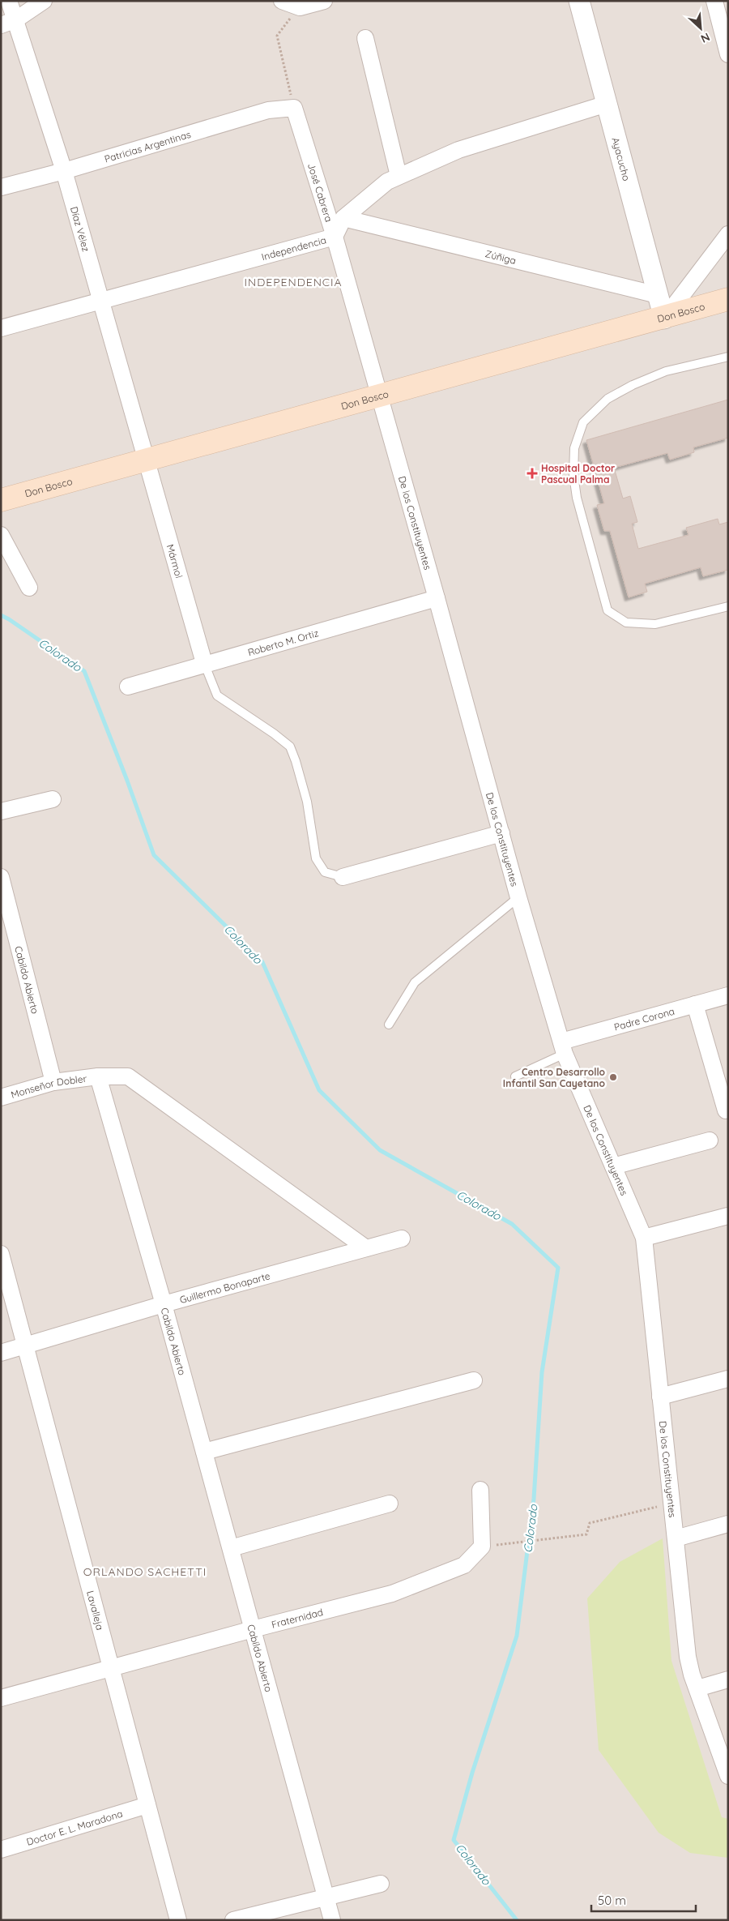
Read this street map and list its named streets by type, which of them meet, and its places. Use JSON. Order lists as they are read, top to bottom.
{
  "streets": {
    "main road": ["Don Bosco"],
    "street": [
      "Patricias Argentinas",
      "Ayacucho",
      "José Cabrera",
      "Díaz Vélez",
      "Independencia",
      "Zúñiga",
      "De los Constituyentes",
      "Mármol",
      "Roberto M. Ortiz",
      "Cabildo Abierto",
      "Padre Corona",
      "Monseñor Dobler",
      "Guillermo Bonaparte",
      "Lavalleja",
      "Fraternidad",
      "Doctor E. L. Maradona"
    ]
  },
  "crossings": [
    ["Patricias Argentinas", "José Cabrera"],
    ["Patricias Argentinas", "Díaz Vélez"],
    ["Ayacucho", "Independencia"],
    ["Ayacucho", "Zúñiga"],
    ["Ayacucho", "Don Bosco"],
    ["José Cabrera", "Independencia"],
    ["José Cabrera", "Don Bosco"],
    ["José Cabrera", "De los Constituyentes"],
    ["Díaz Vélez", "Independencia"],
    ["Díaz Vélez", "Don Bosco"],
    ["Díaz Vélez", "Mármol"],
    ["Independencia", "Zúñiga"],
    ["Don Bosco", "De los Constituyentes"],
    ["Don Bosco", "Mármol"],
    ["De los Constituyentes", "Roberto M. Ortiz"],
    ["De los Constituyentes", "Padre Corona"],
    ["Mármol", "Roberto M. Ortiz"],
    ["Cabildo Abierto", "Monseñor Dobler"],
    ["Cabildo Abierto", "Guillermo Bonaparte"],
    ["Cabildo Abierto", "Fraternidad"],
    ["Guillermo Bonaparte", "Lavalleja"],
    ["Lavalleja", "Fraternidad"],
    ["Lavalleja", "Doctor E. L. Maradona"]
  ],
  "districts": ["INDEPENDENCIA", "ORLANDO SACHETTI"],
  "water": ["Colorado"],
  "places": {
    "health": ["Hospital Doctor Pascual Palma"],
    "other": ["Centro Desarrollo Infantil San Cayetano"]
  },
  "scale_bar": "50 m",
  "north": "bottom right"
}
